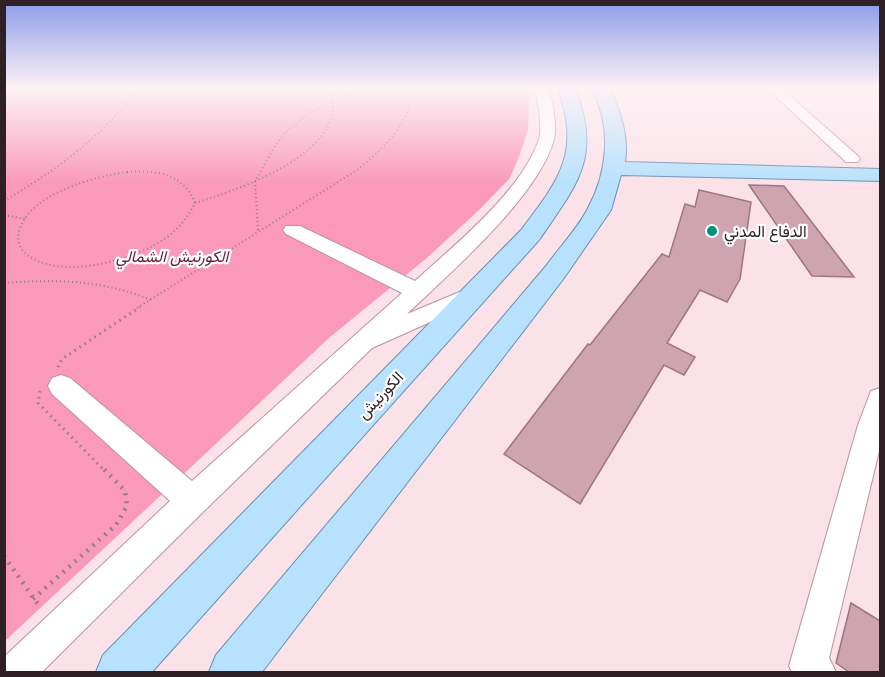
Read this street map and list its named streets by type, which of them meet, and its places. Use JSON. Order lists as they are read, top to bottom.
{
  "streets": {
    "main road": ["الكورنيش"]
  },
  "parks": ["الكورنيش الشمالي"],
  "places": ["الدفاع المدني"]
}
